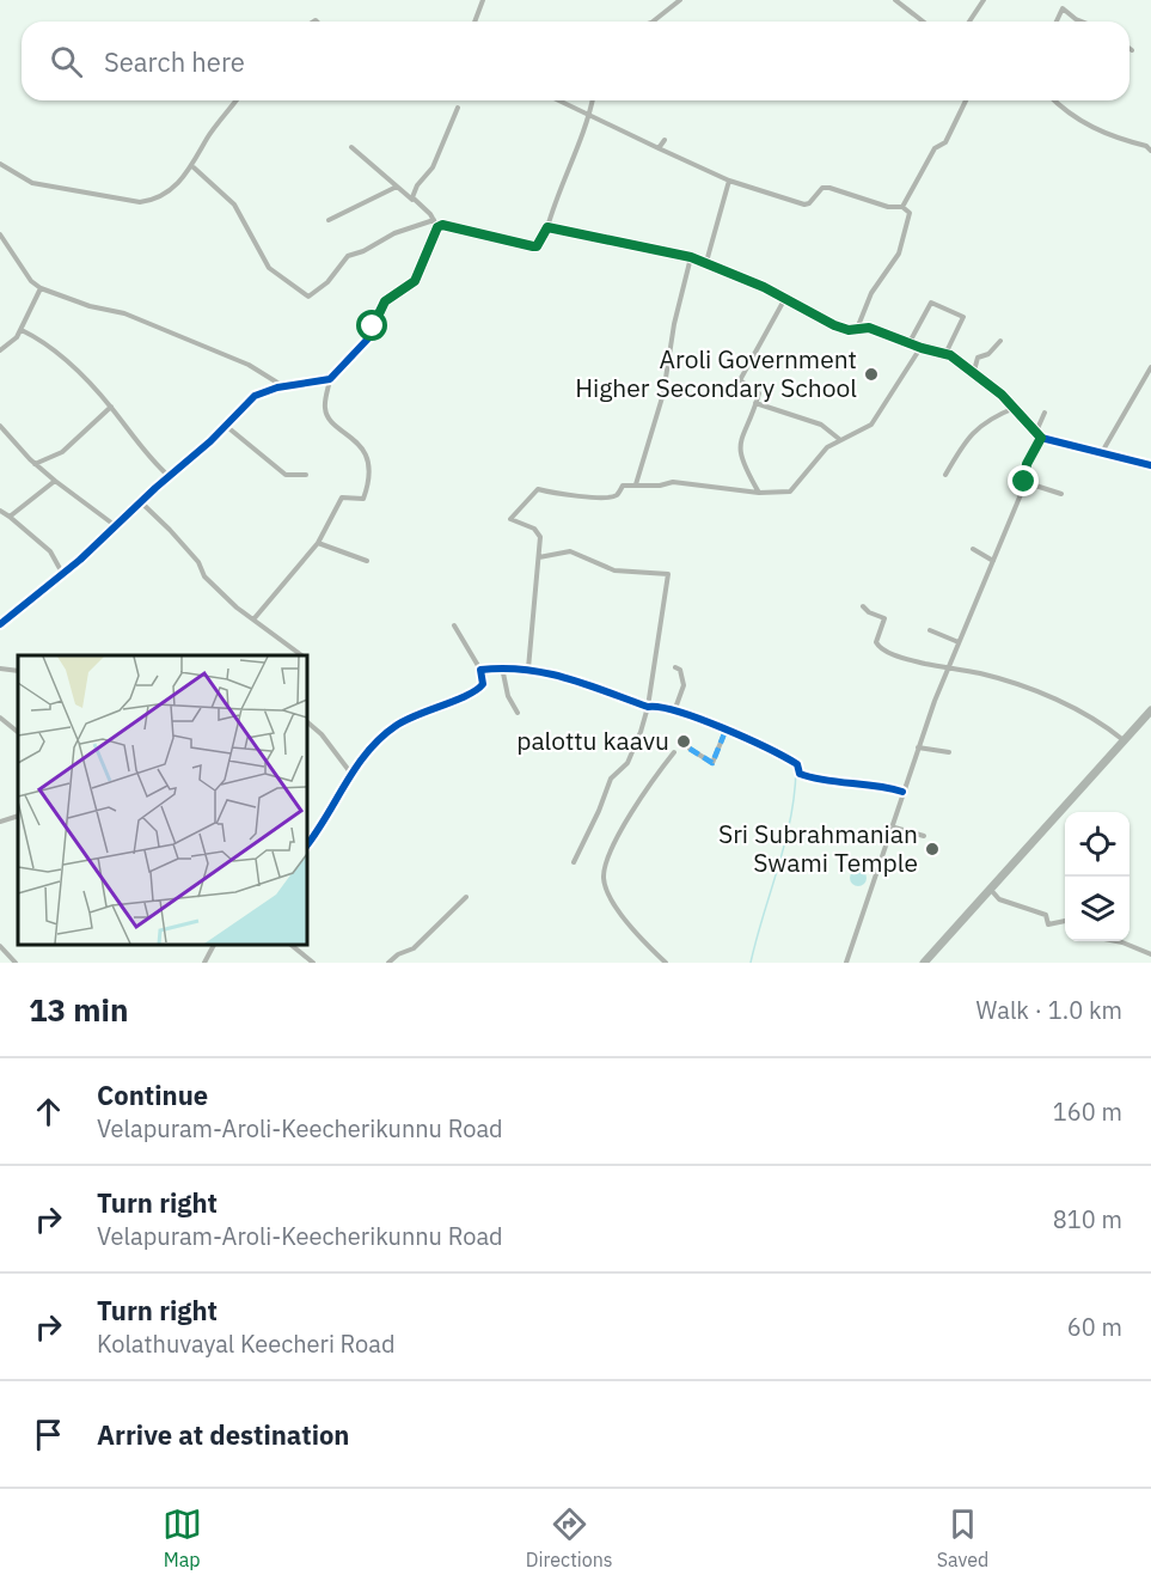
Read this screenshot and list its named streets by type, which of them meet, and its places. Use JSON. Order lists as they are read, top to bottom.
{
  "places": ["Aroli Government Higher Secondary School", "palottu kaavu", "Sri Subrahmanian Swami Temple"],
  "page": {
    "search": "Search here",
    "heading": ["13 min", "Walk · 1.0 km"],
    "list": [
      ["Continue", "Velapuram-Aroli-Keecherikunnu Road", "160 m"],
      ["Turn right", "Velapuram-Aroli-Keecherikunnu Road", "810 m"],
      ["Turn right", "Kolathuvayal Keecheri Road", "60 m"],
      "Arrive at destination"
    ],
    "nav": ["Map", "Directions", "Saved"]
  }
}
